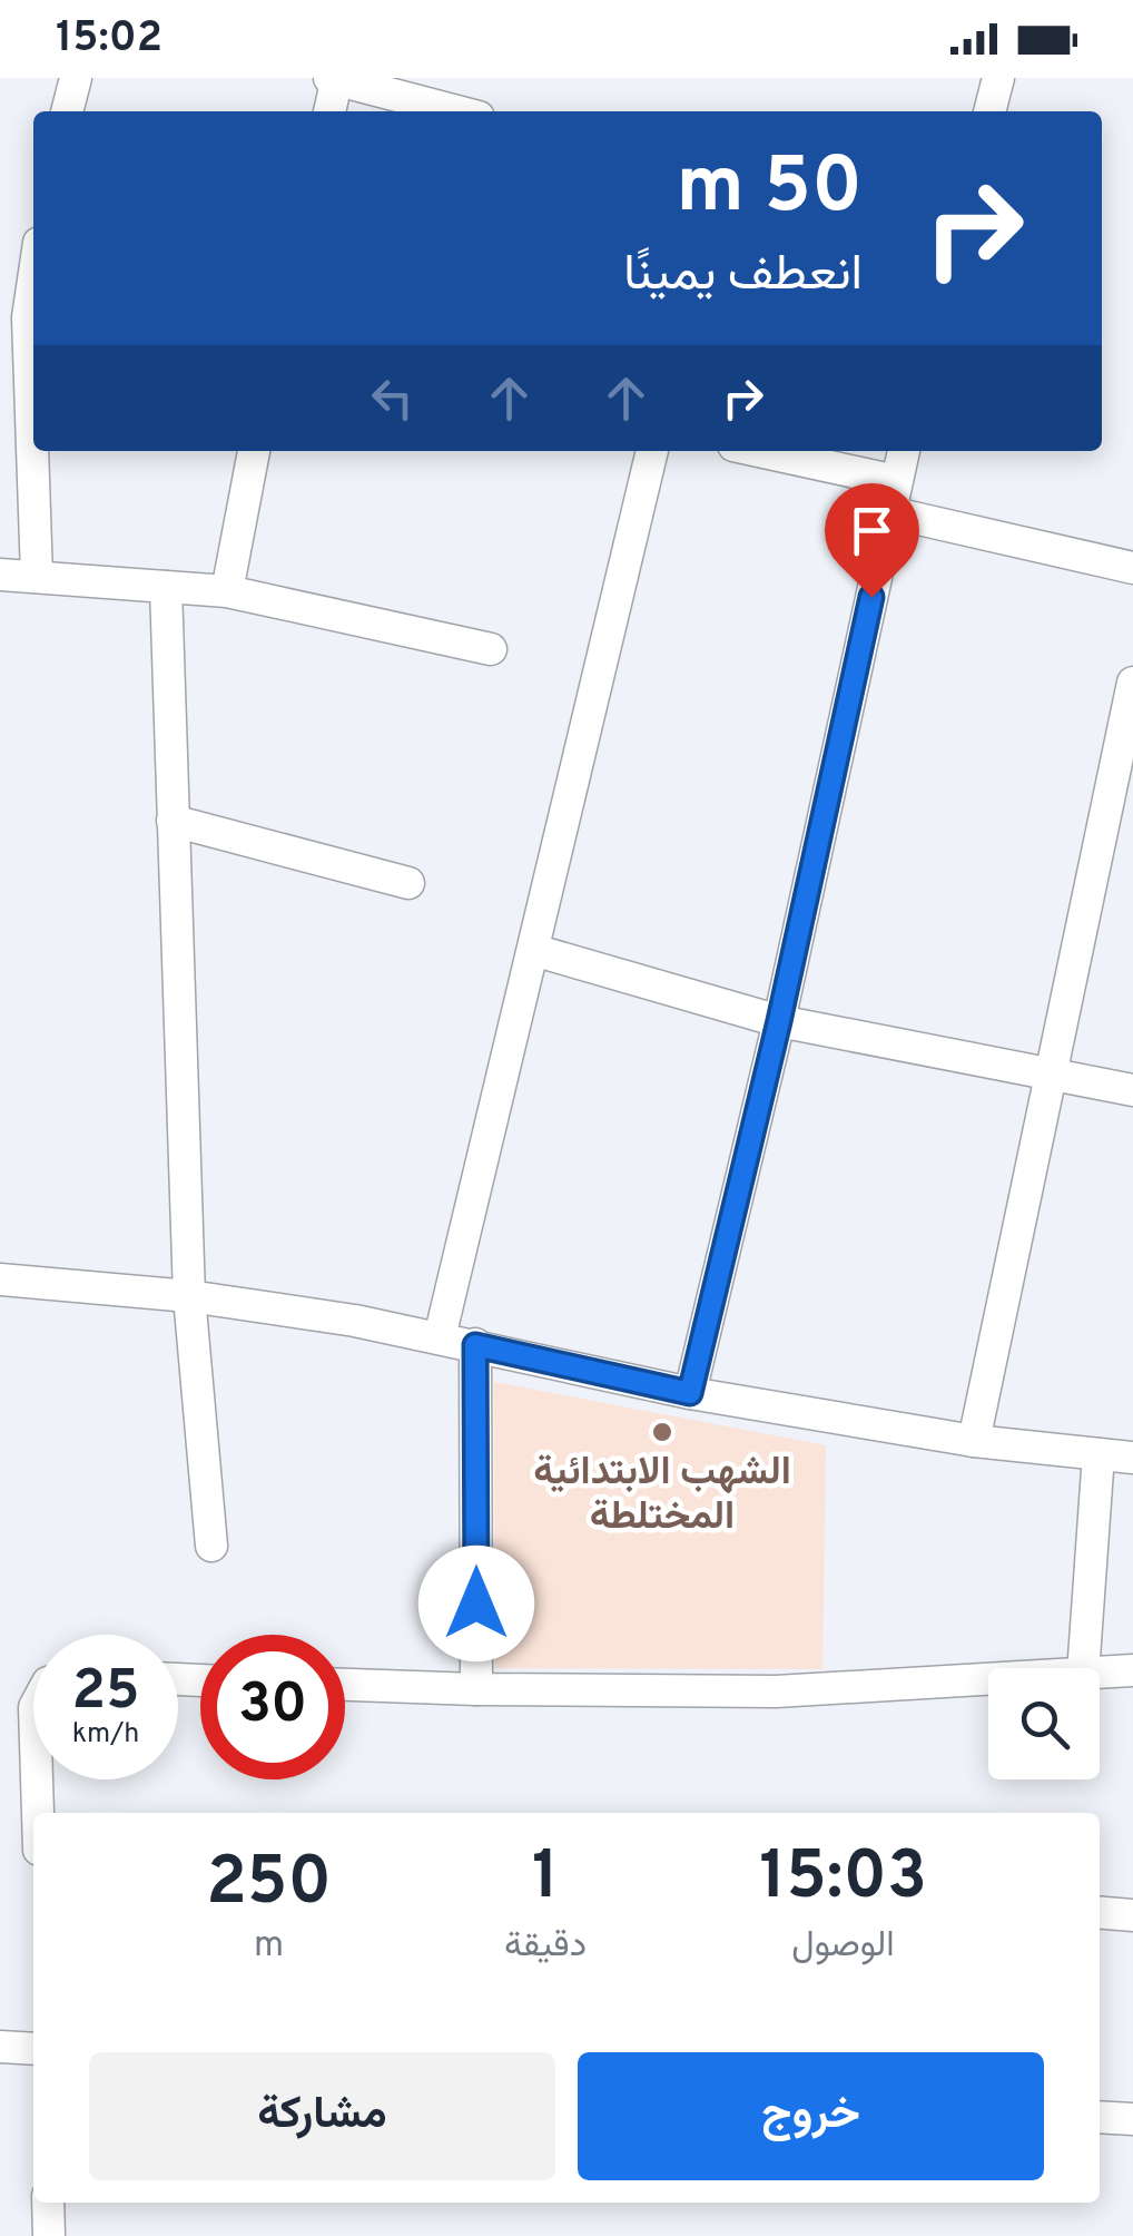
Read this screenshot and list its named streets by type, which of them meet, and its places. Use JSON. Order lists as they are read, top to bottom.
{
  "places": ["الشهب الابتدائية المختلطة"],
  "page": {
    "status": "15:02",
    "turn": ["50 m", "انعطف يمينًا"],
    "speed": "25 km/h",
    "limit": "30",
    "eta": [
      "15:03",
      "الوصول",
      "1",
      "دقيقة",
      "250",
      "m"
    ],
    "buttons": ["خروج", "مشاركة"]
  }
}
